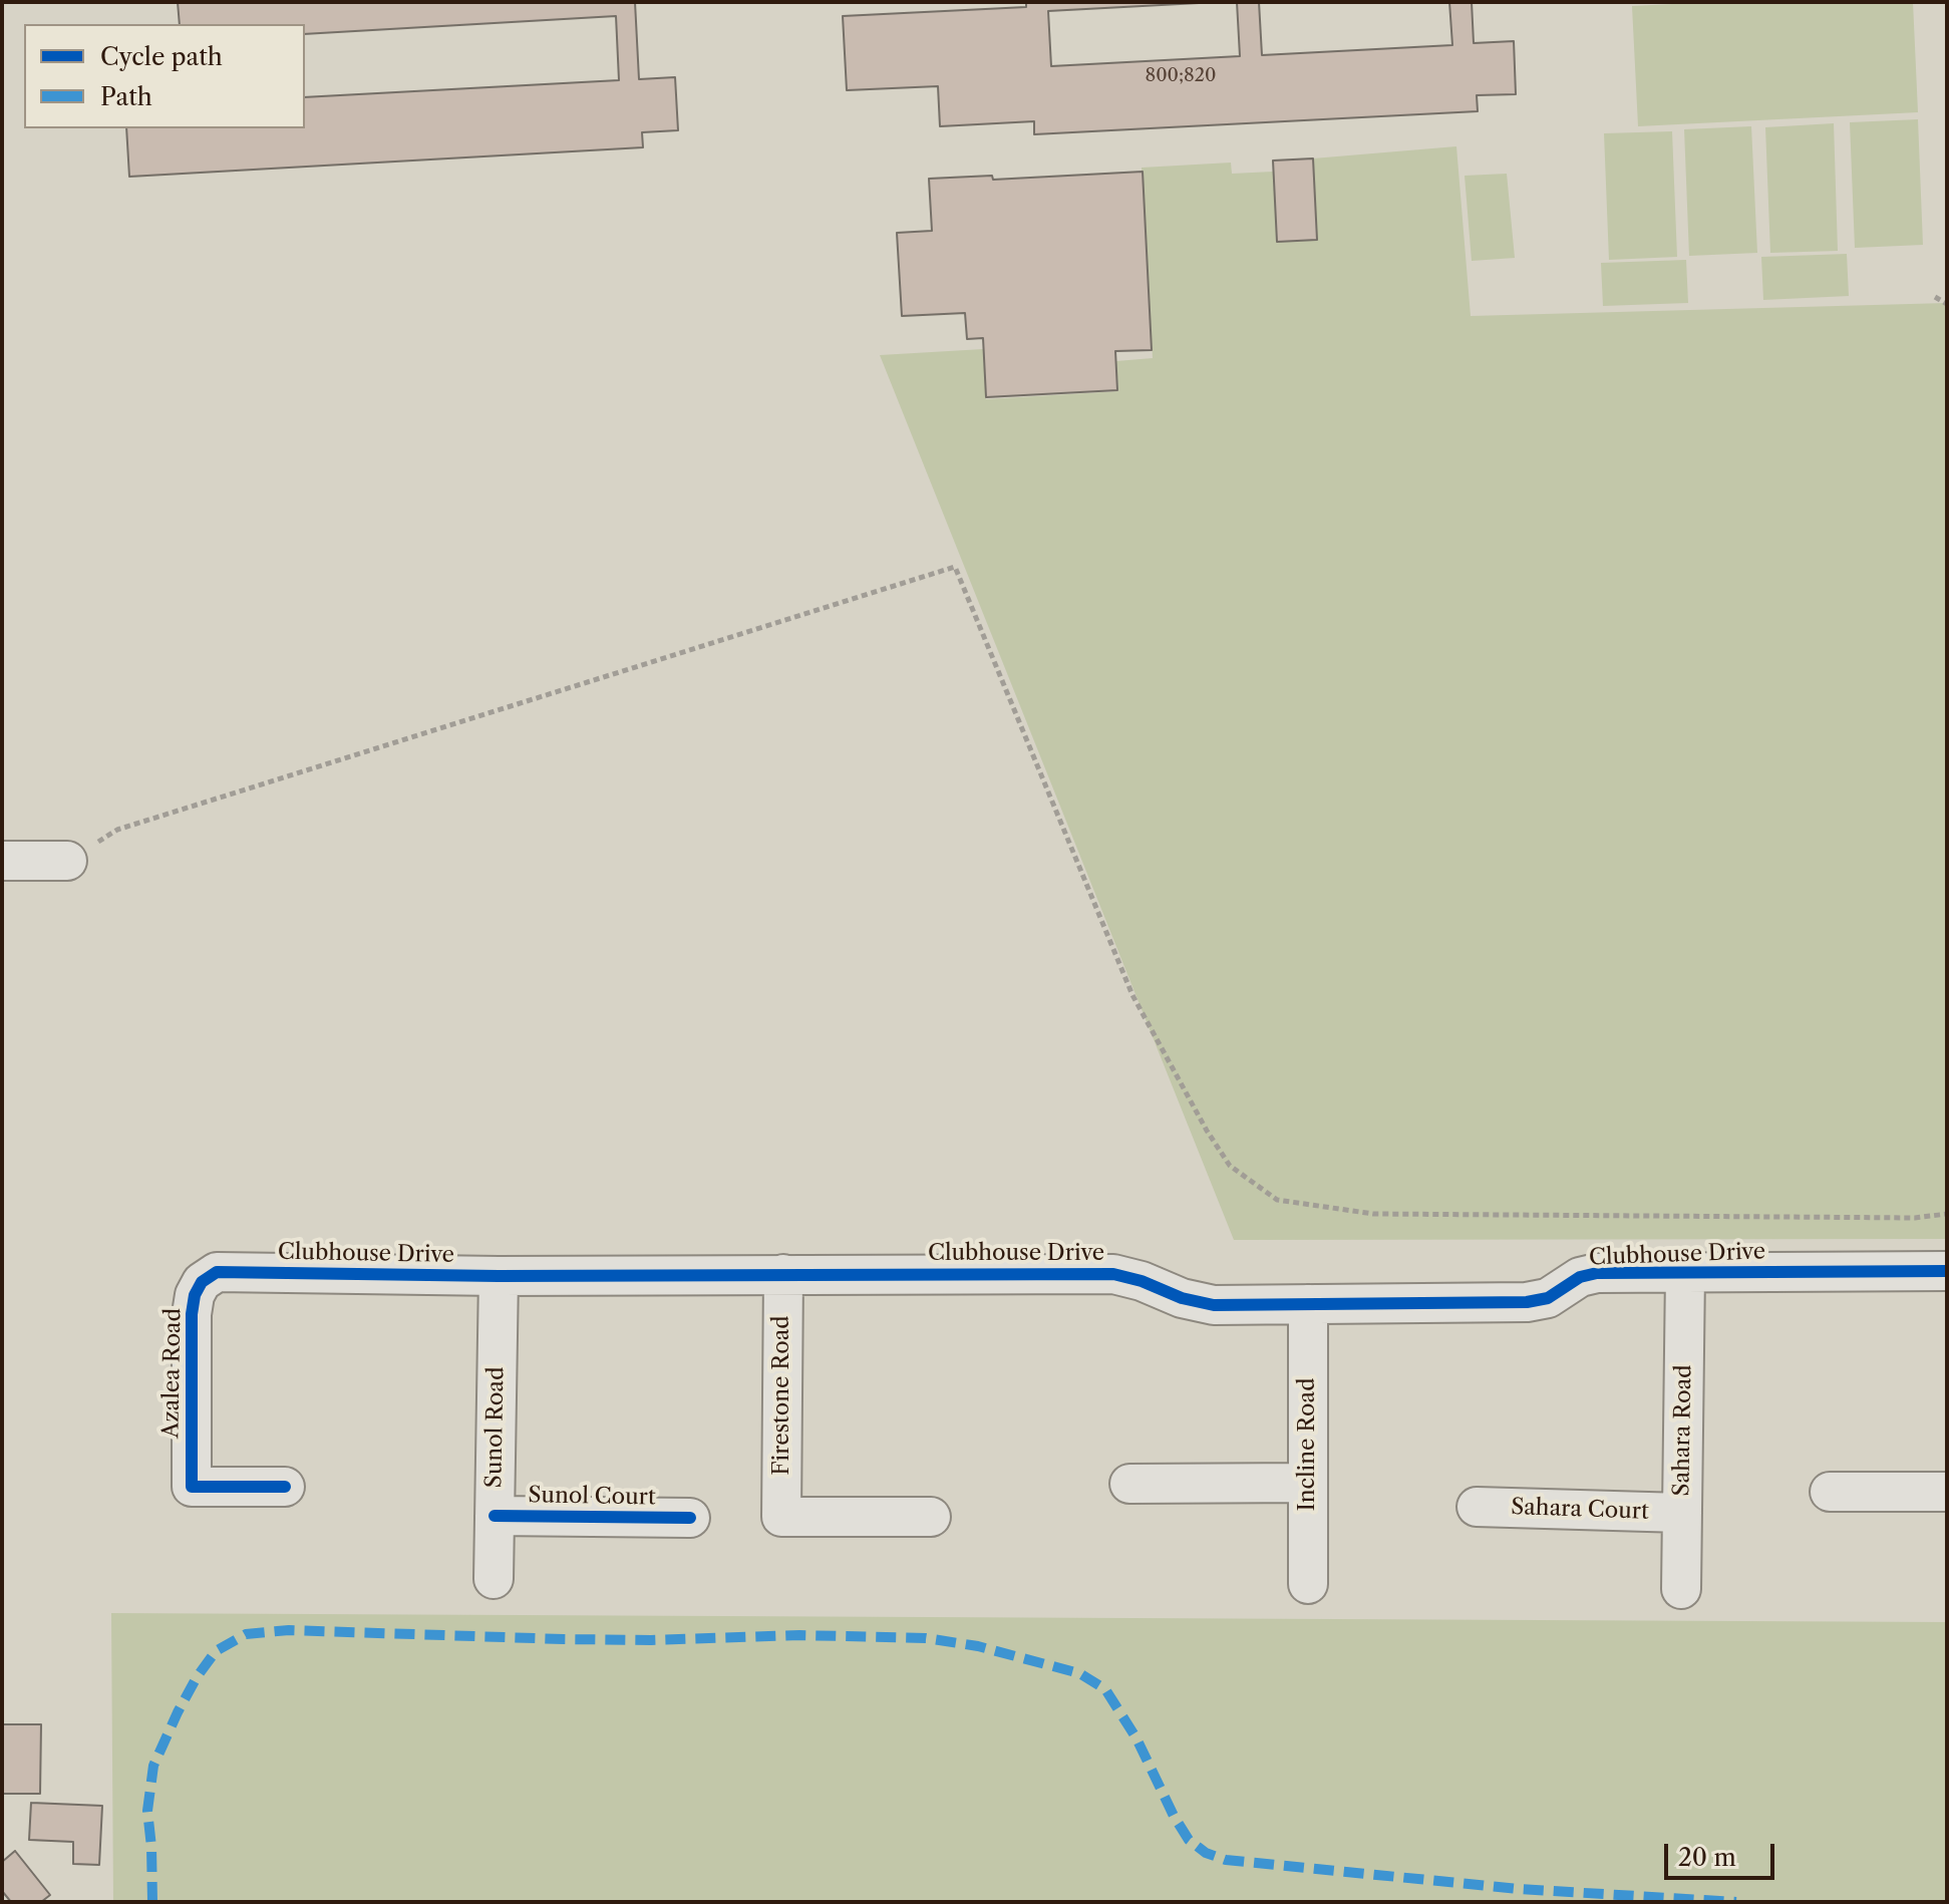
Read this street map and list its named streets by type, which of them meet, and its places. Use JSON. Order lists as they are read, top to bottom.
{
  "streets": {
    "street": [
      "Clubhouse Drive",
      "Azalea Road",
      "Firestone Road",
      "Sunol Road",
      "Sahara Road",
      "Incline Road",
      "Sunol Court",
      "Sahara Court"
    ]
  },
  "crossings": [
    ["Clubhouse Drive", "Azalea Road"],
    ["Clubhouse Drive", "Firestone Road"],
    ["Clubhouse Drive", "Sunol Road"],
    ["Clubhouse Drive", "Sahara Road"],
    ["Clubhouse Drive", "Incline Road"],
    ["Sunol Road", "Sunol Court"],
    ["Sahara Road", "Sahara Court"]
  ],
  "house_numbers": ["800;820"],
  "legend": ["Cycle path", "Path"],
  "scale_bar": "20 m"
}
